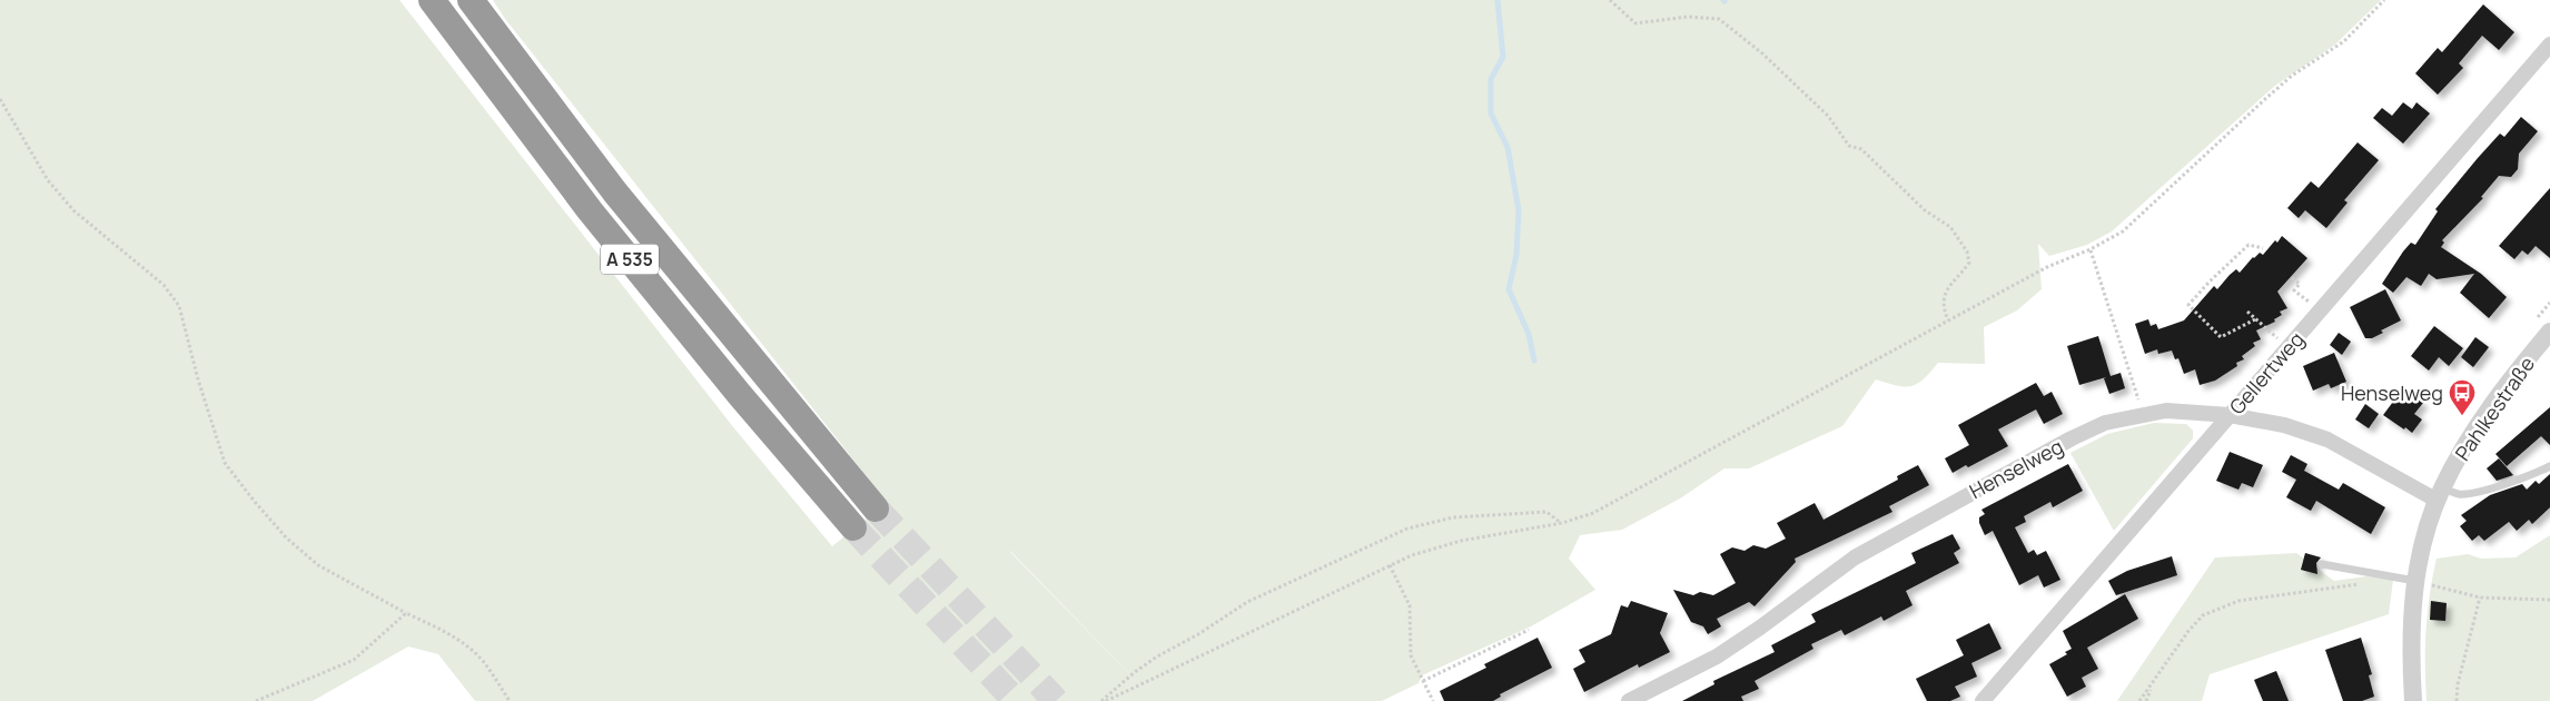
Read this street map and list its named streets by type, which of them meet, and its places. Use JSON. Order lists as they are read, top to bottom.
{
  "streets": {
    "highway": ["A 535"],
    "street": ["Gellertweg", "Pahlkestraße", "Henselweg"]
  },
  "crossings": [
    ["Gellertweg", "Henselweg"],
    ["Pahlkestraße", "Henselweg"]
  ],
  "places": {
    "bus stop": ["Henselweg"]
  }
}
